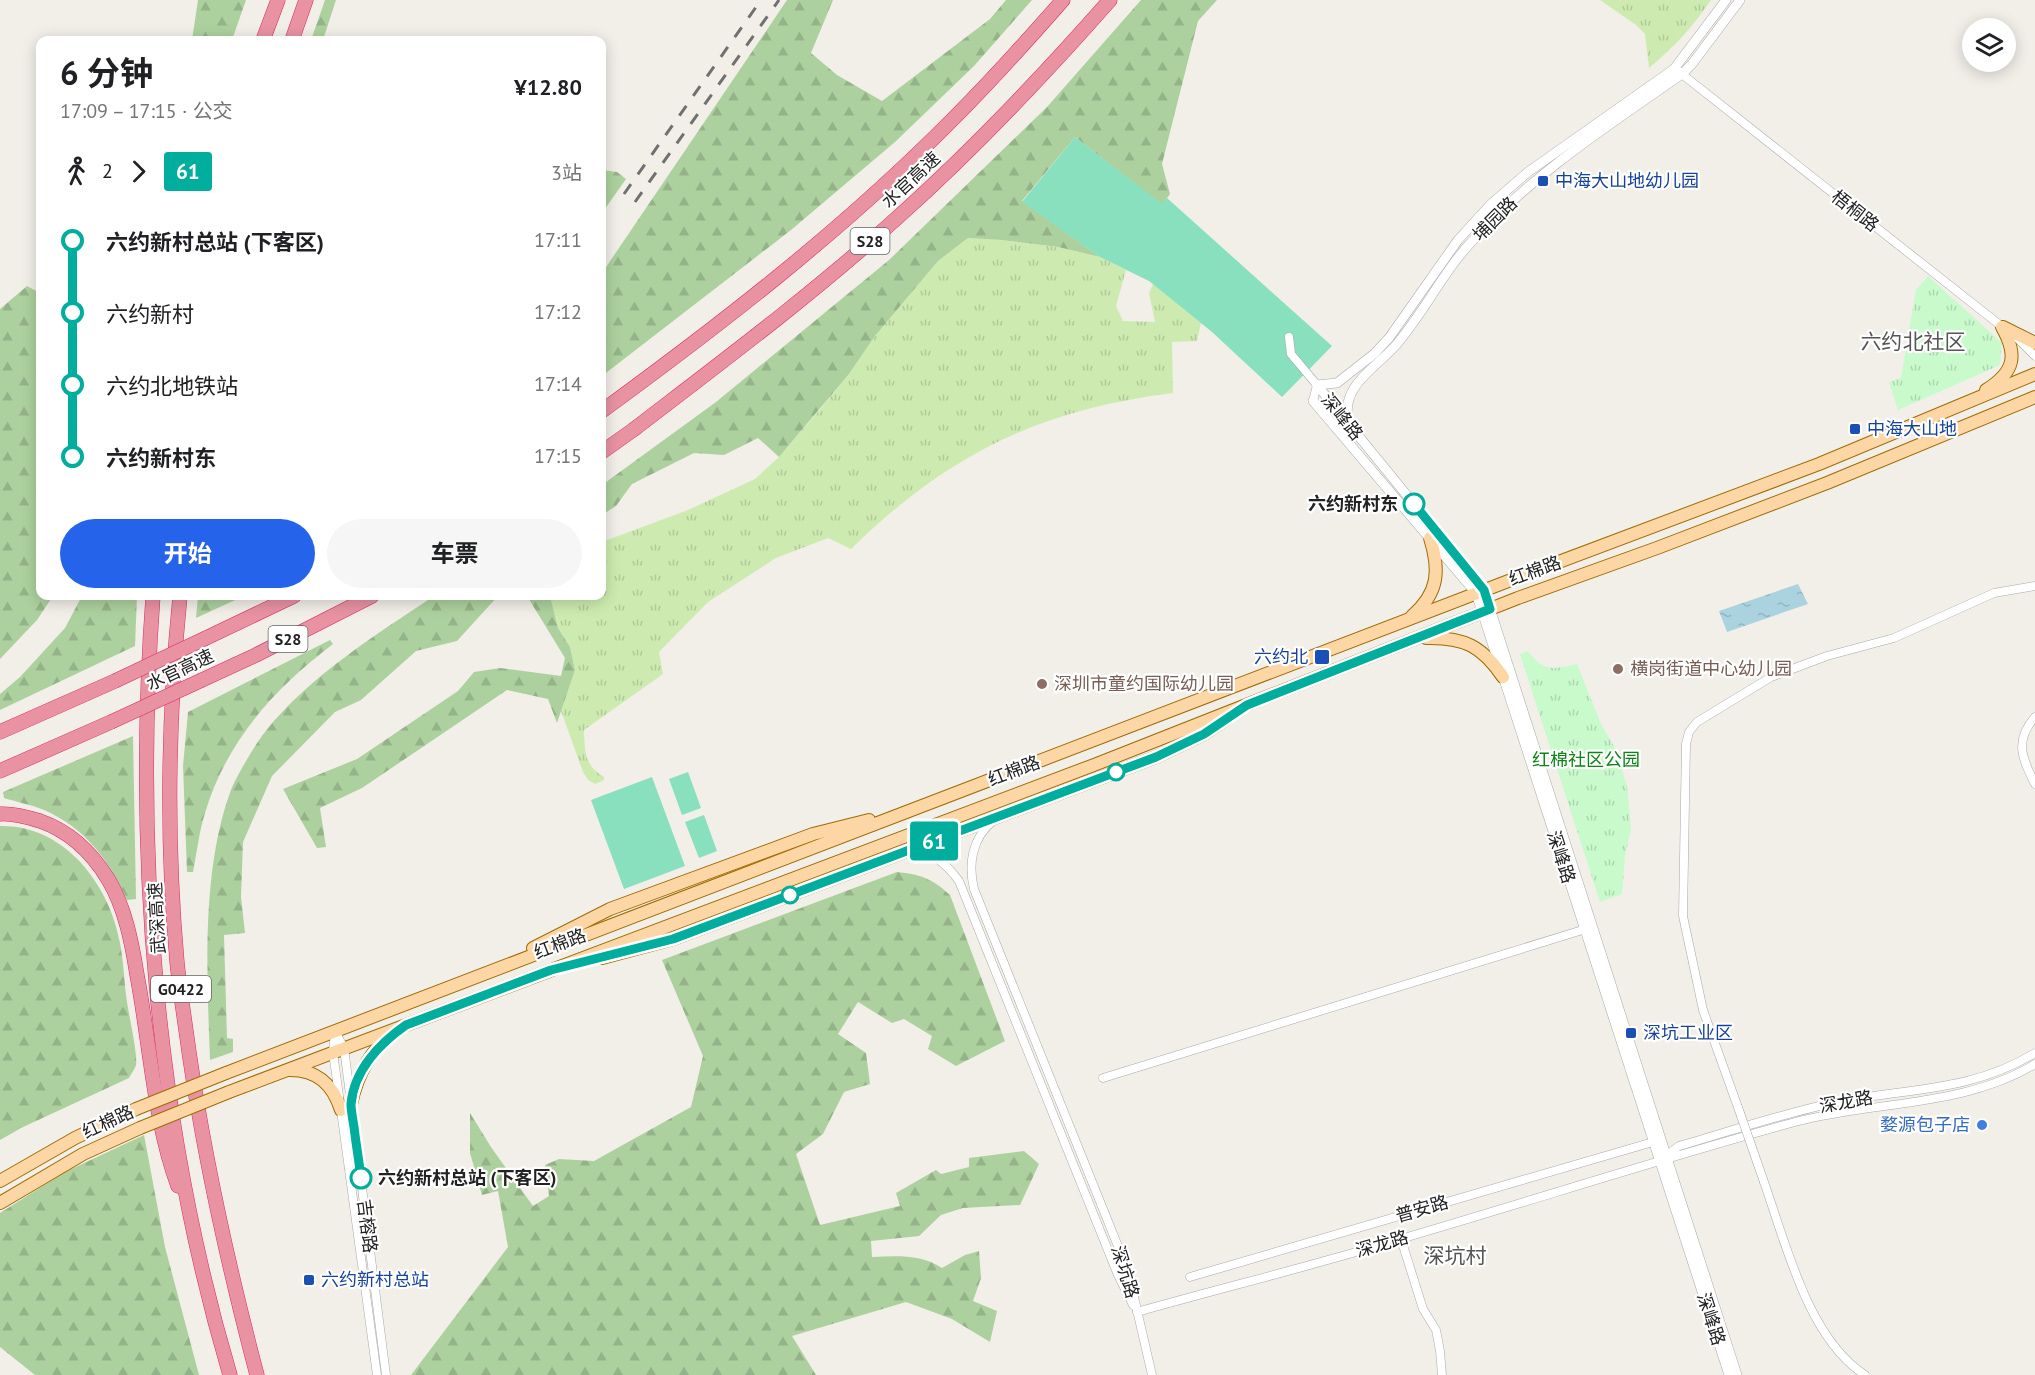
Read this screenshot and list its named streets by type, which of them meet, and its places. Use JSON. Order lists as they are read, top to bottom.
{
  "streets": {
    "highway": [
      "水官高速",
      "S28",
      "武深高速",
      "G0422"
    ],
    "main road": ["红棉路"],
    "street": [
      "梧桐路",
      "埔园路",
      "深峰路",
      "深龙路",
      "普安路",
      "吉榕路",
      "深坑路"
    ]
  },
  "crossings": [
    ["梧桐路", "埔园路"],
    ["埔园路", "深峰路"],
    ["深峰路", "红棉路"],
    ["深峰路", "深龙路"],
    ["深峰路", "普安路"],
    ["红棉路", "吉榕路"],
    ["深龙路", "深坑路"]
  ],
  "districts": ["六约北社区", "深坑村"],
  "parks": ["红棉社区公园"],
  "places": {
    "transit": [
      "中海大山地幼儿园",
      "中海大山地",
      "六约北",
      "深坑工业区",
      "六约新村总站"
    ],
    "other": [
      "六约新村东",
      "横岗街道中心幼儿园",
      "深圳市童约国际幼儿园",
      "婺源包子店",
      "六约新村总站 (下客区)"
    ]
  },
  "lines": ["bus line 61"],
  "page": {
    "on_map": "61",
    "heading": ["6 分钟", "17:09 – 17:15 · 公交", "¥12.80"],
    "legs": ["2", "61", "3站"],
    "list": [
      {
        "name": "六约新村总站 (下客区)",
        "value": "17:11"
      },
      {
        "name": "六约新村",
        "value": "17:12"
      },
      {
        "name": "六约北地铁站",
        "value": "17:14"
      },
      {
        "name": "六约新村东",
        "value": "17:15"
      }
    ],
    "buttons": ["开始", "车票"]
  }
}
